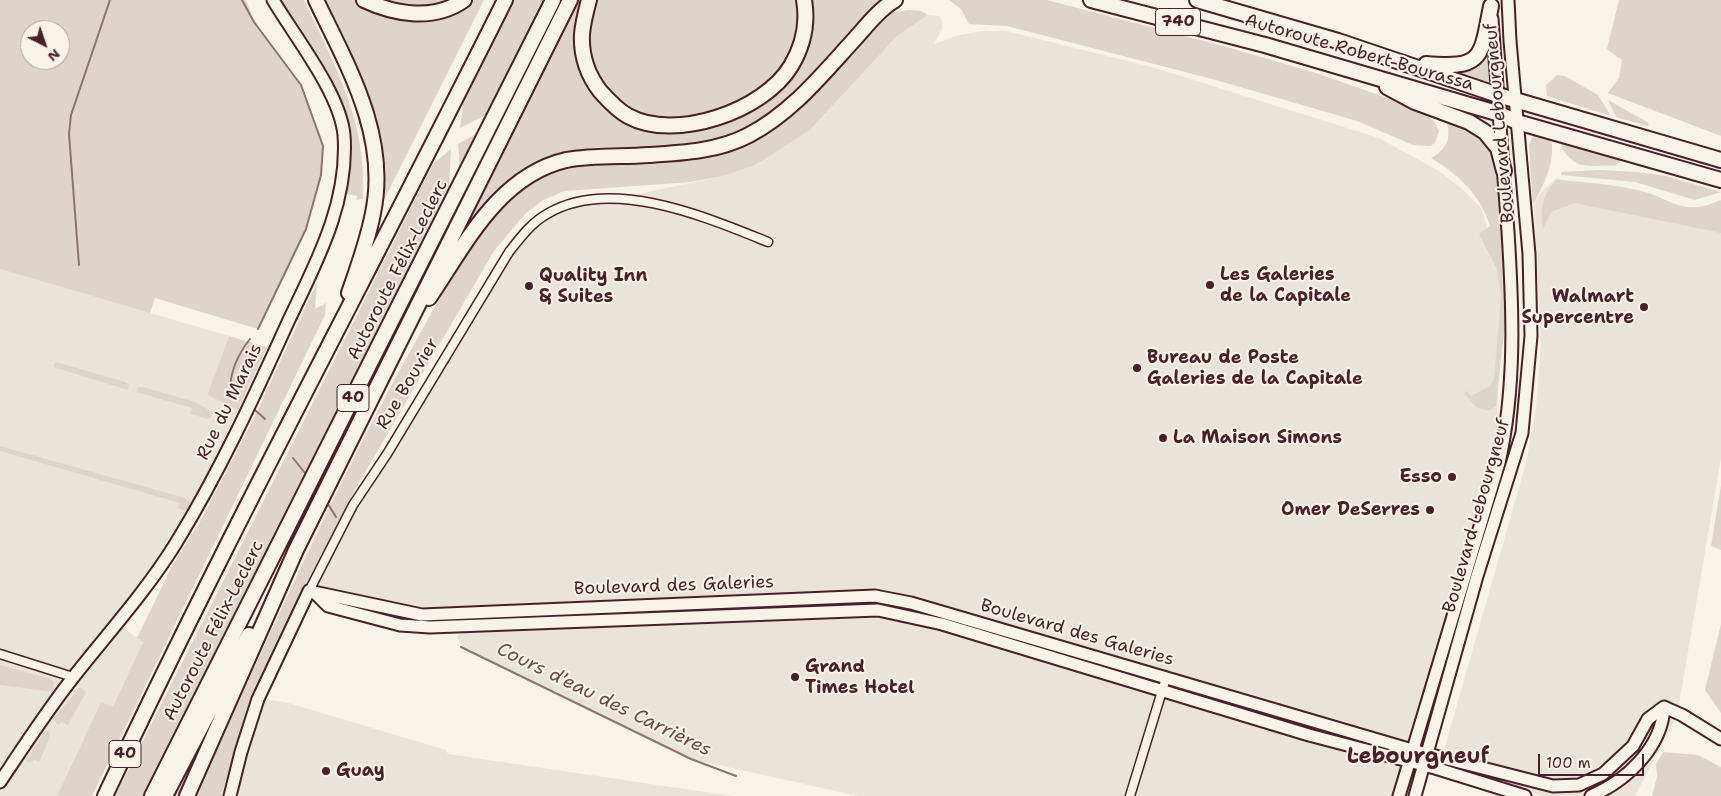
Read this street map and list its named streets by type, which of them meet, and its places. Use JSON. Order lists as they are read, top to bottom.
{
  "streets": {
    "highway": [
      "740",
      "Autoroute Robert-Bourassa",
      "Autoroute Félix-Leclerc",
      "40"
    ],
    "street": [
      "Boulevard Lebourgneuf",
      "Rue Bouvier",
      "Rue du Marais",
      "Boulevard des Galeries"
    ]
  },
  "crossings": [
    ["Autoroute Robert-Bourassa", "Boulevard Lebourgneuf"],
    ["Boulevard Lebourgneuf", "Boulevard des Galeries"],
    ["Rue Bouvier", "Boulevard des Galeries"]
  ],
  "districts": ["Lebourgneuf"],
  "water": ["Cours d'eau des Carrières"],
  "places": [
    "Les Galeries de la Capitale",
    "Quality Inn & Suites",
    "Walmart Supercentre",
    "Bureau de Poste Galeries de la Capitale",
    "La Maison Simons",
    "Esso",
    "Omer DeSerres",
    "Grand Times Hotel",
    "Guay"
  ],
  "scale_bar": "100 m",
  "north": "bottom right"
}
